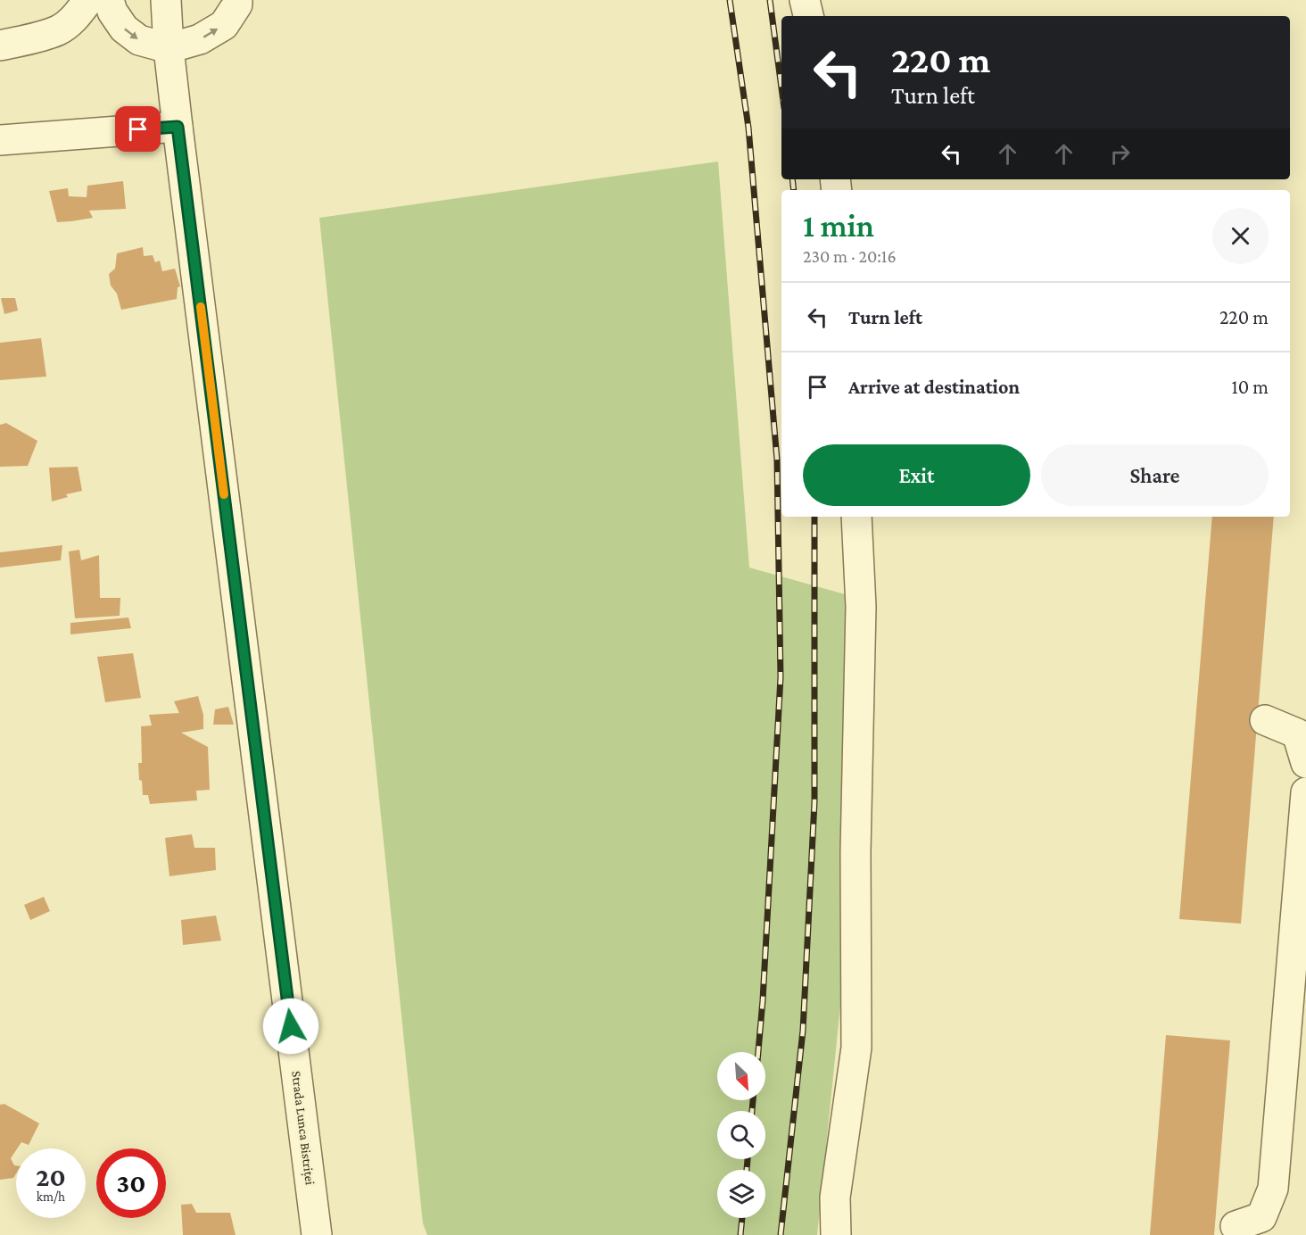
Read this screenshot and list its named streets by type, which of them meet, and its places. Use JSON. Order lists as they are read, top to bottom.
{
  "streets": {
    "street": ["Strada Lunca Bistriței"]
  },
  "north": "bottom right",
  "page": {
    "turn": ["220 m", "Turn left"],
    "heading": ["1 min", "230 m · 20:16"],
    "list": [
      {
        "name": "Turn left",
        "value": "220 m"
      },
      {
        "name": "Arrive at destination",
        "value": "10 m"
      }
    ],
    "buttons": ["Exit", "Share"],
    "speed": "20 km/h",
    "limit": "30"
  }
}
